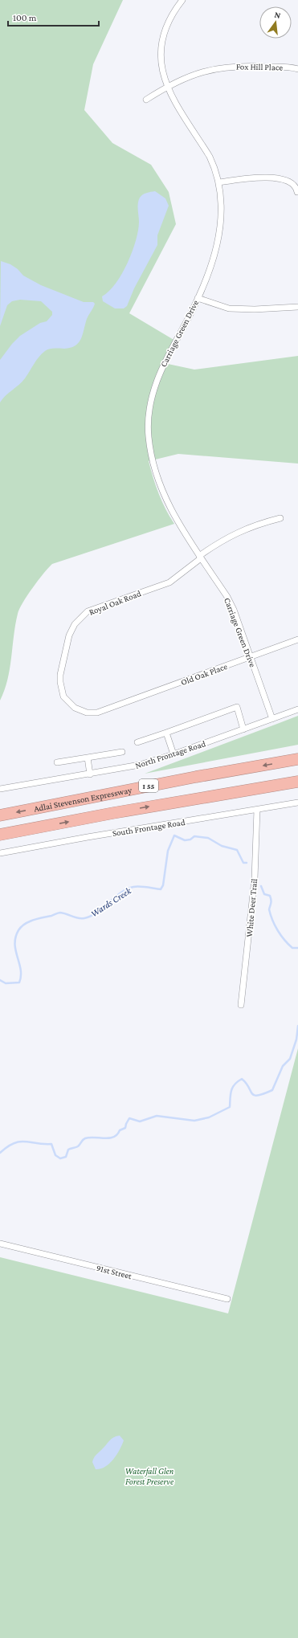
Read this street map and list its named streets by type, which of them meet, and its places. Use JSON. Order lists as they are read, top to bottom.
{
  "streets": {
    "highway": ["I 55", "Adlai Stevenson Expressway"],
    "street": [
      "Fox Hill Place",
      "Carriage Green Drive",
      "Royal Oak Road",
      "Old Oak Place",
      "North Frontage Road",
      "South Frontage Road",
      "White Deer Trail",
      "91st Street"
    ]
  },
  "crossings": [
    ["Fox Hill Place", "Carriage Green Drive"],
    ["Carriage Green Drive", "Royal Oak Road"],
    ["Carriage Green Drive", "Old Oak Place"],
    ["Carriage Green Drive", "North Frontage Road"],
    ["Royal Oak Road", "Old Oak Place"],
    ["South Frontage Road", "White Deer Trail"]
  ],
  "water": ["Wards Creek"],
  "parks": ["Waterfall Glen Forest Preserve"],
  "scale_bar": "100 m",
  "north": "top"
}
